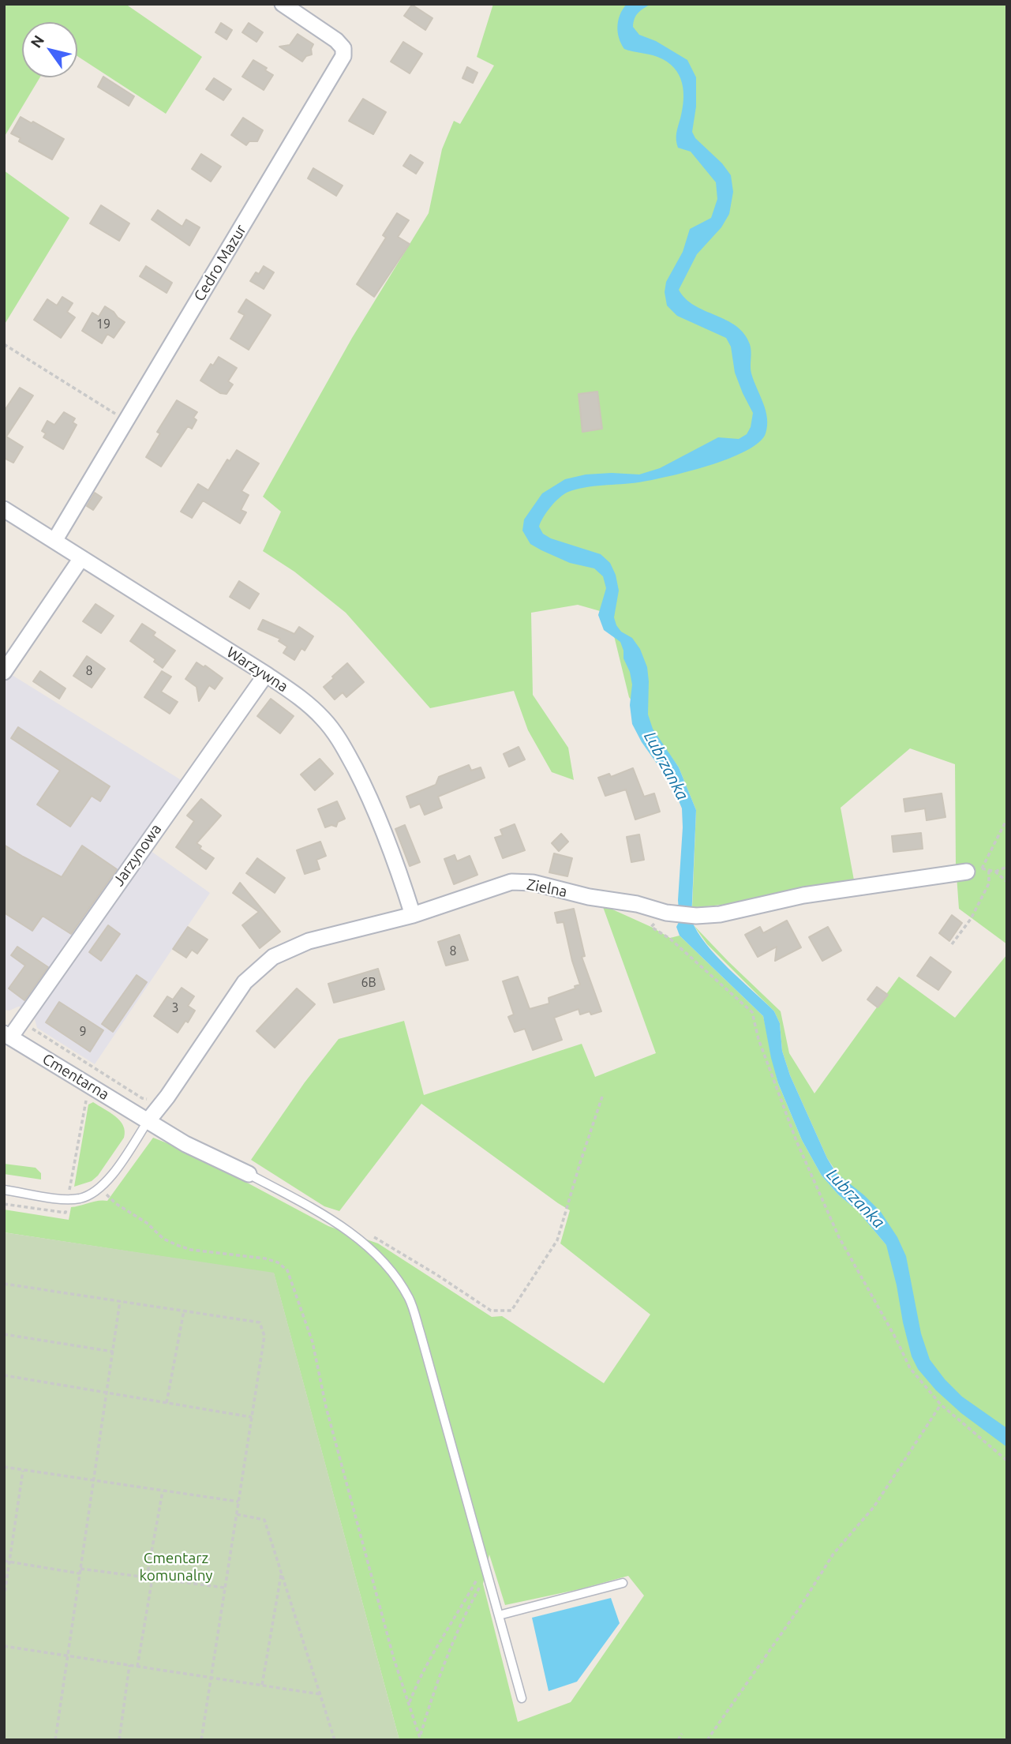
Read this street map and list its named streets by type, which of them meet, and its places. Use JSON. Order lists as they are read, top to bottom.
{
  "streets": {
    "street": [
      "Cedro Mazur",
      "Warzywna",
      "Jarzynowa",
      "Zielna",
      "Cmentarna"
    ]
  },
  "crossings": [
    ["Cedro Mazur", "Warzywna"],
    ["Warzywna", "Jarzynowa"],
    ["Warzywna", "Zielna"],
    ["Jarzynowa", "Cmentarna"],
    ["Zielna", "Cmentarna"]
  ],
  "water": ["Lubrzanka"],
  "parks": ["Cmentarz komunalny"],
  "house_numbers": [
    "19",
    "8",
    "8",
    "6B",
    "3",
    "9"
  ],
  "north": "top left"
}
